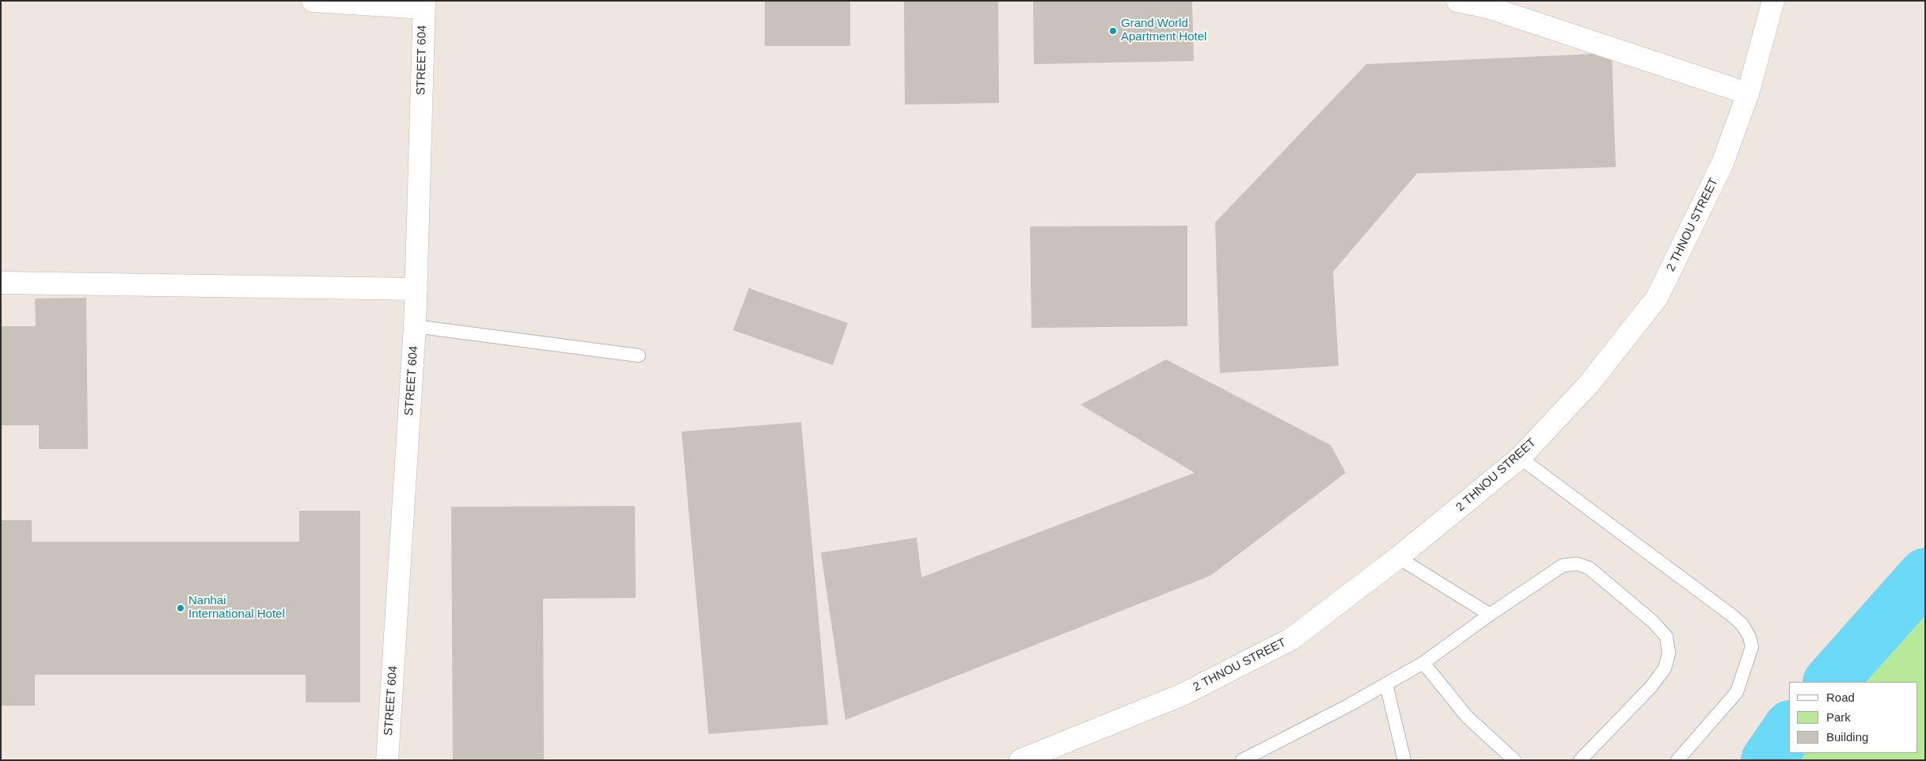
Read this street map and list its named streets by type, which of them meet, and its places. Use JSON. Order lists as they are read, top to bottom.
{
  "streets": {
    "street": ["STREET 604", "2 THNOU STREET"]
  },
  "places": ["Grand World Apartment Hotel", "Nanhai International Hotel"],
  "legend": ["Road", "Park", "Building"]
}
